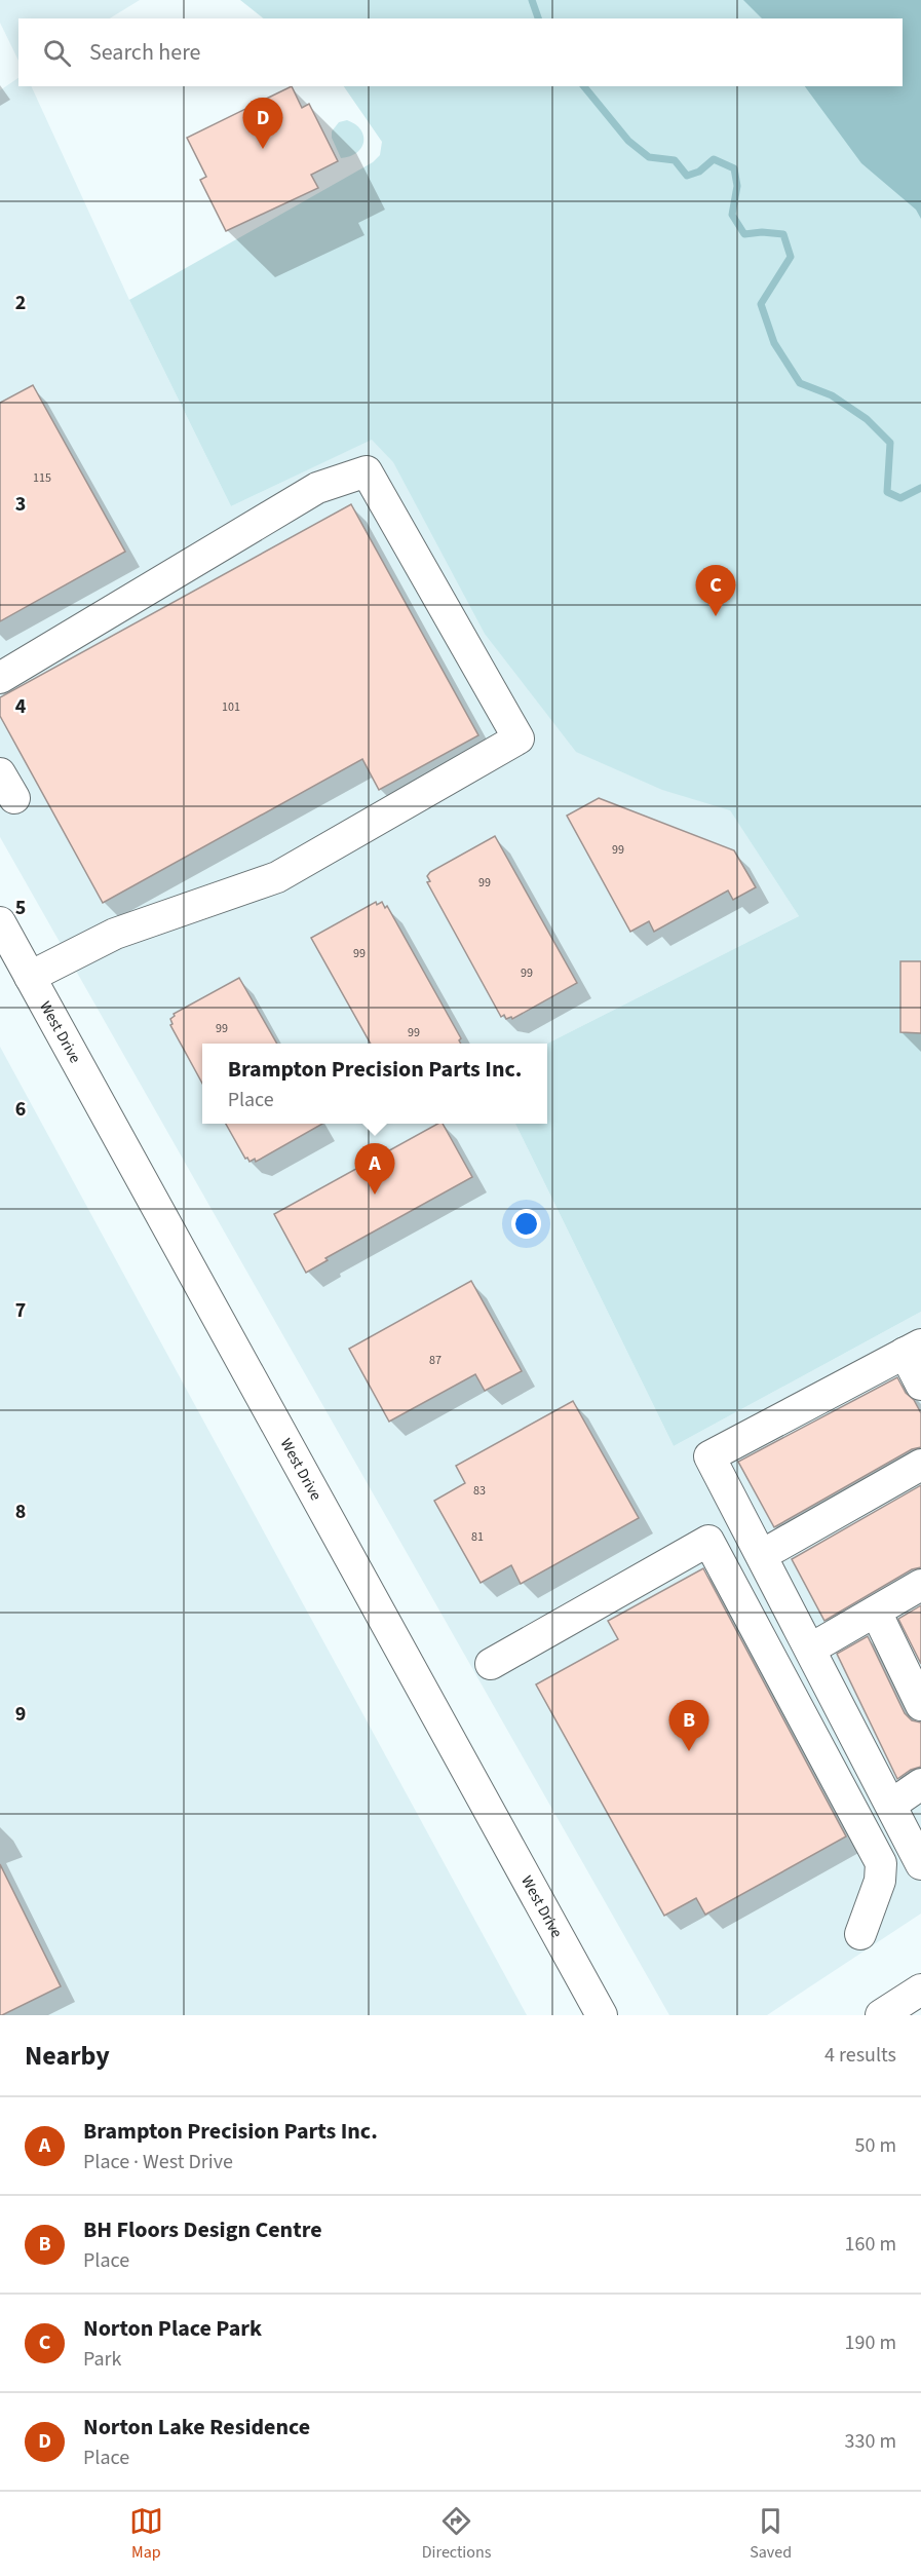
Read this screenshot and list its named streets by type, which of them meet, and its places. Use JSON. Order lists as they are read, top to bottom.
{
  "streets": {
    "street": ["West Drive"]
  },
  "house_numbers": [
    "115",
    "101",
    "99",
    "99",
    "99",
    "99",
    "99",
    "99",
    "87",
    "83",
    "81"
  ],
  "page": {
    "search": "Search here",
    "pins": [
      "D",
      "C",
      "A",
      "B"
    ],
    "popup": ["Brampton Precision Parts Inc.", "Place"],
    "heading": ["Nearby", "4 results"],
    "list": [
      {
        "mark": "A",
        "name": "Brampton Precision Parts Inc.",
        "note": "Place · West Drive",
        "value": "50 m"
      },
      {
        "mark": "B",
        "name": "BH Floors Design Centre",
        "note": "Place",
        "value": "160 m"
      },
      {
        "mark": "C",
        "name": "Norton Place Park",
        "note": "Park",
        "value": "190 m"
      },
      {
        "mark": "D",
        "name": "Norton Lake Residence",
        "note": "Place",
        "value": "330 m"
      }
    ],
    "nav": ["Map", "Directions", "Saved"]
  },
  "grid": {
    "rows": [
      "2",
      "3",
      "4",
      "5",
      "6",
      "7",
      "8",
      "9"
    ]
  }
}
